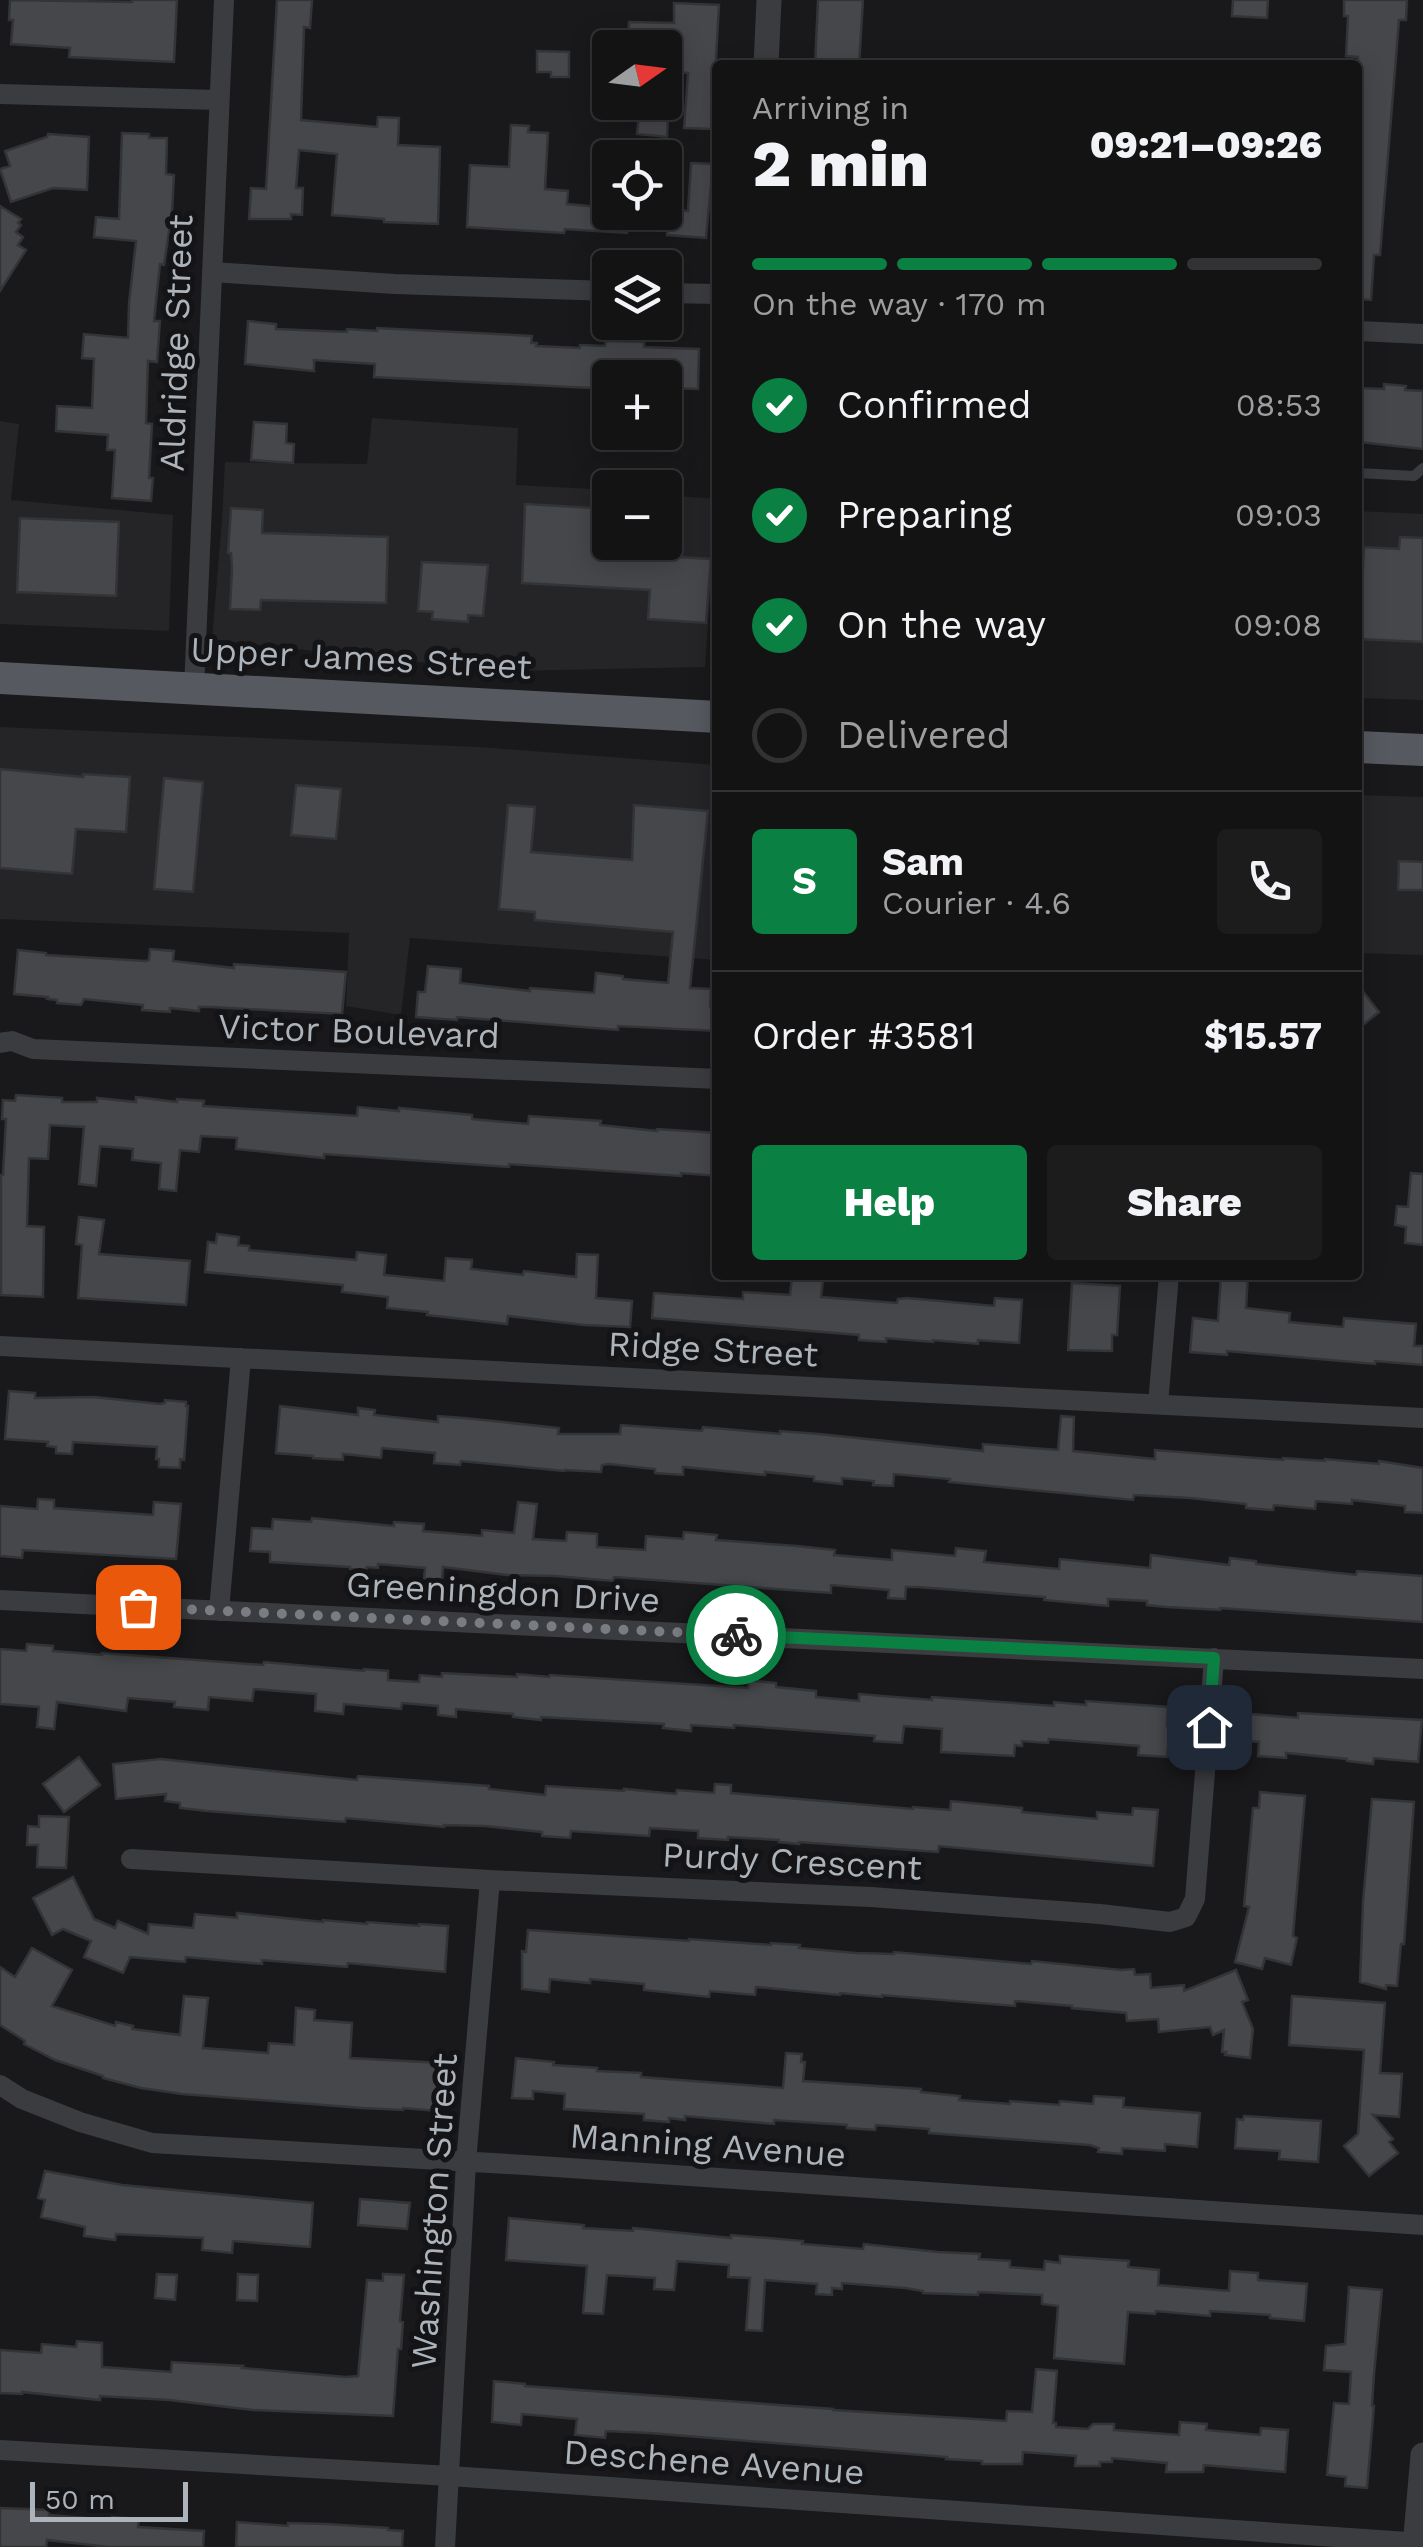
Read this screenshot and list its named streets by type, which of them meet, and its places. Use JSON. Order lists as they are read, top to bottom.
{
  "streets": {
    "main road": ["Upper James Street"],
    "street": [
      "Aldridge Street",
      "Victor Boulevard",
      "Ridge Street",
      "Greeningdon Drive",
      "Purdy Crescent",
      "Manning Avenue",
      "Washington Street",
      "Deschene Avenue"
    ]
  },
  "crossings": [
    ["Aldridge Street", "Upper James Street"],
    ["Greeningdon Drive", "Purdy Crescent"],
    ["Purdy Crescent", "Washington Street"],
    ["Manning Avenue", "Washington Street"],
    ["Washington Street", "Deschene Avenue"]
  ],
  "scale_bar": "50 m",
  "north": "right",
  "page": {
    "map_buttons": ["+", "−"],
    "heading": ["2 min", "Arriving in", "09:21–09:26"],
    "panel": [
      "Sam",
      "Courier · 4.6",
      "Order #3581",
      "$15.57"
    ],
    "bar": "On the way · 170 m",
    "list": [
      ["Confirmed", "08:53"],
      ["Preparing", "09:03"],
      ["On the way", "09:08"],
      "Delivered"
    ],
    "round": "S",
    "buttons": ["Help", "Share"],
    "scale": "50 m"
  }
}
